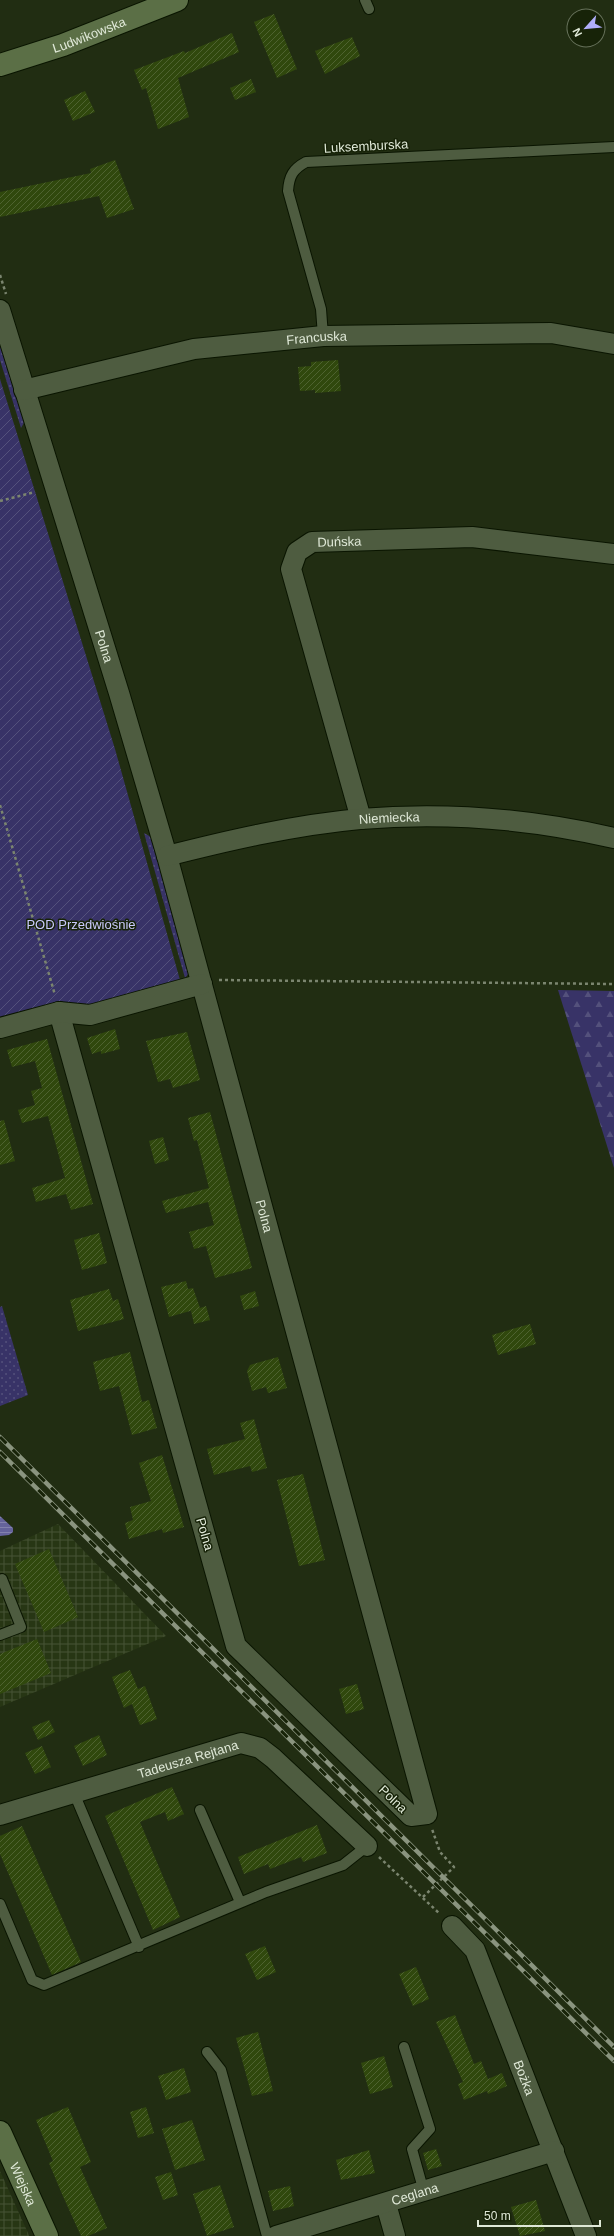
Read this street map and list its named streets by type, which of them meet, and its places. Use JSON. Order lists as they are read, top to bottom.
{
  "streets": {
    "street": [
      "Ludwikowska",
      "Francuska",
      "Duńska",
      "Polna",
      "Niemiecka",
      "Tadeusza Rejtana",
      "Bożka",
      "Wiejska",
      "Ceglana"
    ],
    "lane": ["Luksemburska"]
  },
  "crossings": [
    ["Luksemburska", "Francuska"],
    ["Francuska", "Polna"],
    ["Duńska", "Niemiecka"],
    ["Polna", "Niemiecka"],
    ["Bożka", "Ceglana"]
  ],
  "parks": ["POD Przedwiośnie"],
  "scale_bar": "50 m",
  "north": "bottom left"
}
